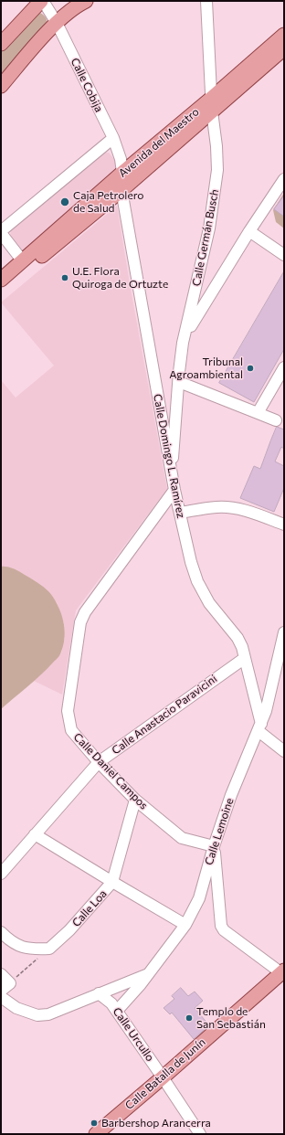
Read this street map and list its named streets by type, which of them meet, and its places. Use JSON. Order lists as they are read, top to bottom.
{
  "streets": {
    "main road": ["Avenida del Maestro", "Calle Batalla de Junín"],
    "street": [
      "Calle Cobija",
      "Calle Germán Busch",
      "Calle Domingo L. Ramírez",
      "Calle Anastacio Paravicini",
      "Calle Daniel Campos",
      "Calle Lemoine",
      "Calle Loa",
      "Calle Urcullo"
    ]
  },
  "crossings": [
    ["Calle Cobija", "Avenida del Maestro"],
    ["Calle Cobija", "Calle Domingo L. Ramírez"],
    ["Avenida del Maestro", "Calle Germán Busch"],
    ["Avenida del Maestro", "Calle Domingo L. Ramírez"],
    ["Calle Germán Busch", "Calle Domingo L. Ramírez"],
    ["Calle Domingo L. Ramírez", "Calle Anastacio Paravicini"],
    ["Calle Domingo L. Ramírez", "Calle Daniel Campos"],
    ["Calle Domingo L. Ramírez", "Calle Lemoine"],
    ["Calle Anastacio Paravicini", "Calle Daniel Campos"],
    ["Calle Daniel Campos", "Calle Lemoine"],
    ["Calle Daniel Campos", "Calle Loa"],
    ["Calle Lemoine", "Calle Urcullo"],
    ["Calle Urcullo", "Calle Batalla de Junín"]
  ],
  "places": [
    "Caja Petrolero de Salud",
    "U.E. Flora Quiroga de Ortuzte",
    "Tribunal Agroambiental",
    "Templo de San Sebastián",
    "Barbershop Arancerra"
  ]
}
